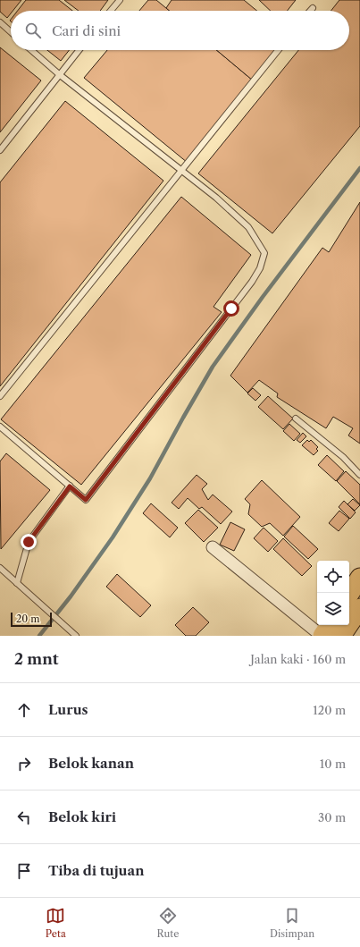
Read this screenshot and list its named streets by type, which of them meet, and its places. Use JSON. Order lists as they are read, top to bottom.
{
  "scale_bar": "20 m",
  "page": {
    "search": "Cari di sini",
    "scale": "20 m",
    "heading": ["2 mnt", "Jalan kaki · 160 m"],
    "list": [
      ["Lurus", "120 m"],
      ["Belok kanan", "10 m"],
      ["Belok kiri", "30 m"],
      "Tiba di tujuan"
    ],
    "nav": ["Peta", "Rute", "Disimpan"]
  }
}
